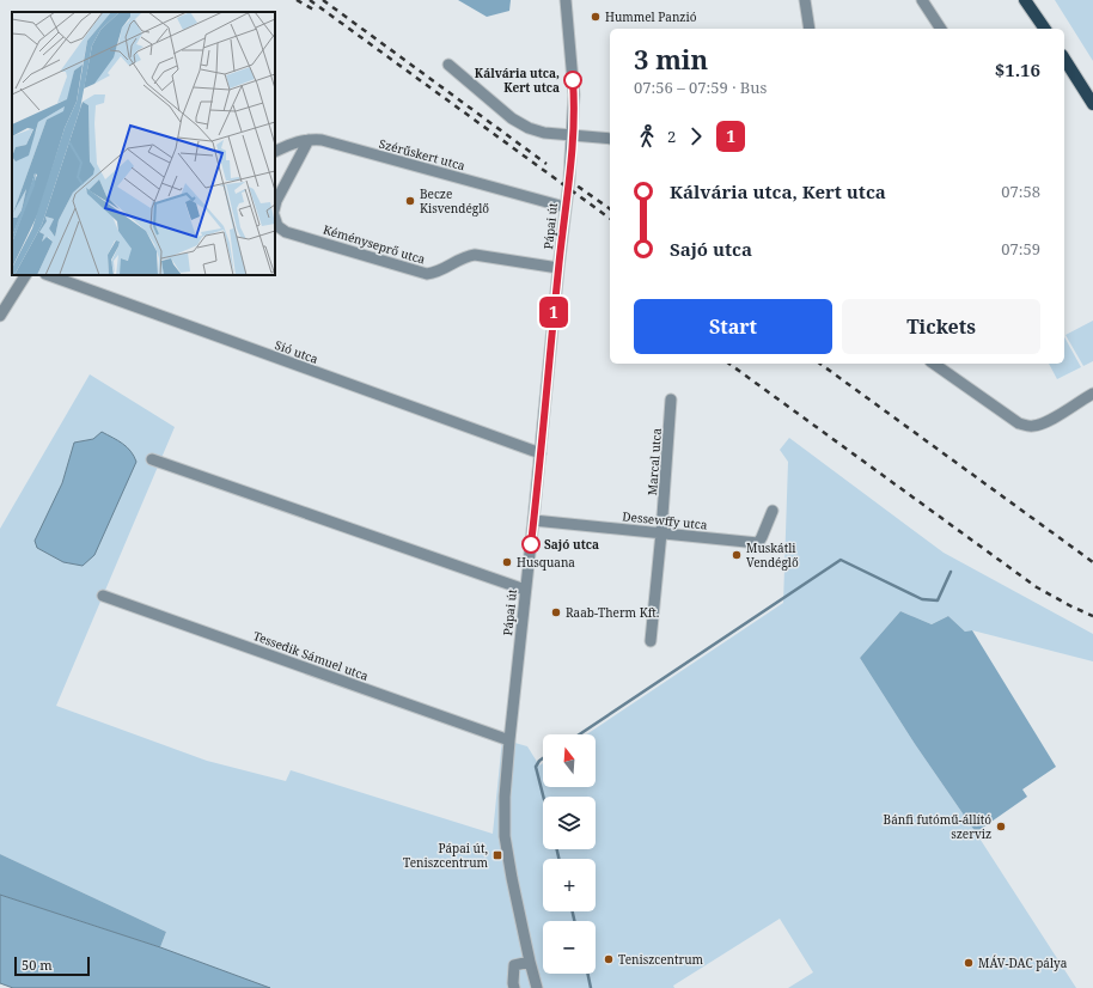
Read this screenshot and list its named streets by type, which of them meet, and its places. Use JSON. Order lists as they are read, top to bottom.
{
  "streets": {
    "street": [
      "Szérűskert utca",
      "Pápai út",
      "Kéményseprő utca",
      "Sió utca",
      "Marcal utca",
      "Dessewffy utca",
      "Tessedik Sámuel utca"
    ]
  },
  "crossings": [
    ["Szérűskert utca", "Pápai út"],
    ["Pápai út", "Kéményseprő utca"],
    ["Pápai út", "Sió utca"],
    ["Pápai út", "Dessewffy utca"],
    ["Pápai út", "Tessedik Sámuel utca"],
    ["Marcal utca", "Dessewffy utca"]
  ],
  "places": {
    "other": [
      "Hummel Panzió",
      "Kálvária utca, Kert utca",
      "Becze Kisvendéglő",
      "Sajó utca",
      "Muskátli Vendéglő",
      "Husquana",
      "Raab-Therm Kft.",
      "Bánfi futómű-állító szerviz",
      "Teniszcentrum",
      "MÁV-DAC pálya"
    ],
    "transit": ["Pápai út, Teniszcentrum"]
  },
  "lines": ["bus line 1"],
  "scale_bar": "50 m",
  "north": "top",
  "page": {
    "on_map": "1",
    "heading": ["3 min", "07:56 – 07:59 · Bus", "$1.16"],
    "legs": ["2", "1"],
    "list": [
      {
        "name": "Kálvária utca, Kert utca",
        "value": "07:58"
      },
      {
        "name": "Sajó utca",
        "value": "07:59"
      }
    ],
    "buttons": ["Start", "Tickets"],
    "map_buttons": ["+", "−"],
    "scale": "50 m"
  }
}
